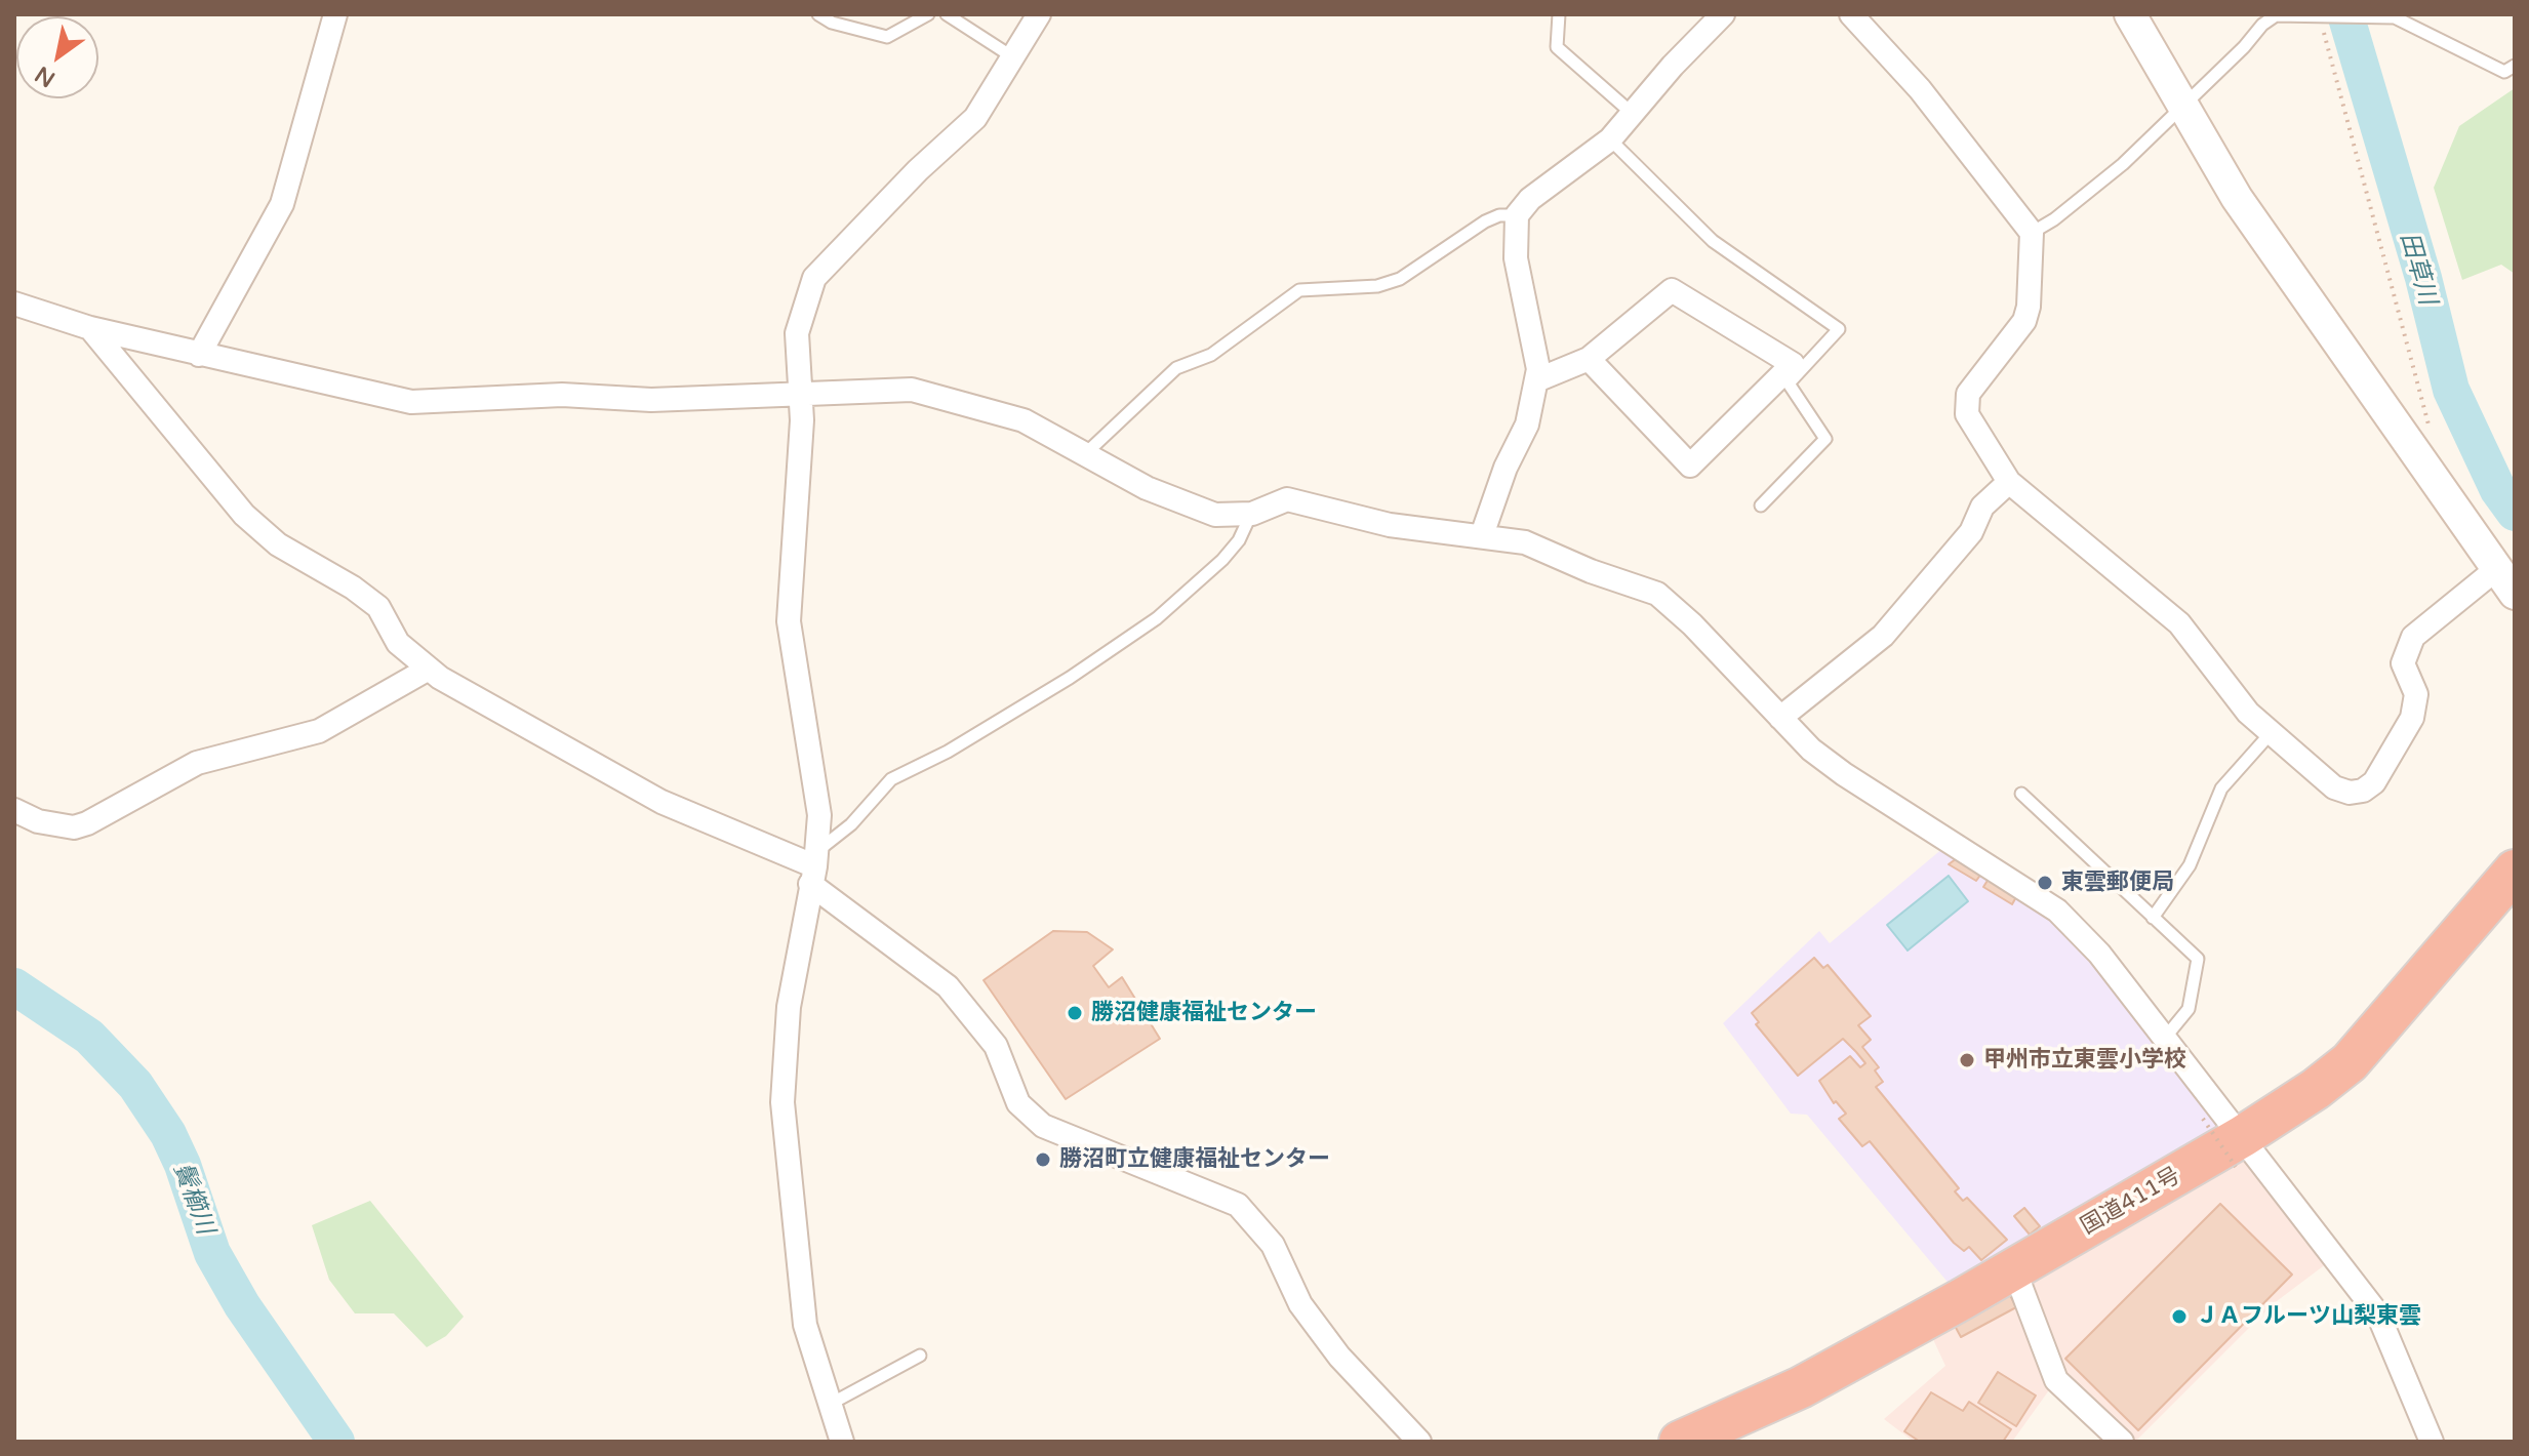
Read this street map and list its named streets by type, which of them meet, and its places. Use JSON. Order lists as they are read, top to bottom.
{
  "streets": {
    "highway": ["国道411号"]
  },
  "water": ["田草川", "鬢櫛川"],
  "places": [
    "東雲郵便局",
    "勝沼健康福祉センター",
    "甲州市立東雲小学校",
    "勝沼町立健康福祉センター",
    "ＪＡフルーツ山梨東雲"
  ],
  "north": "bottom left"
}
